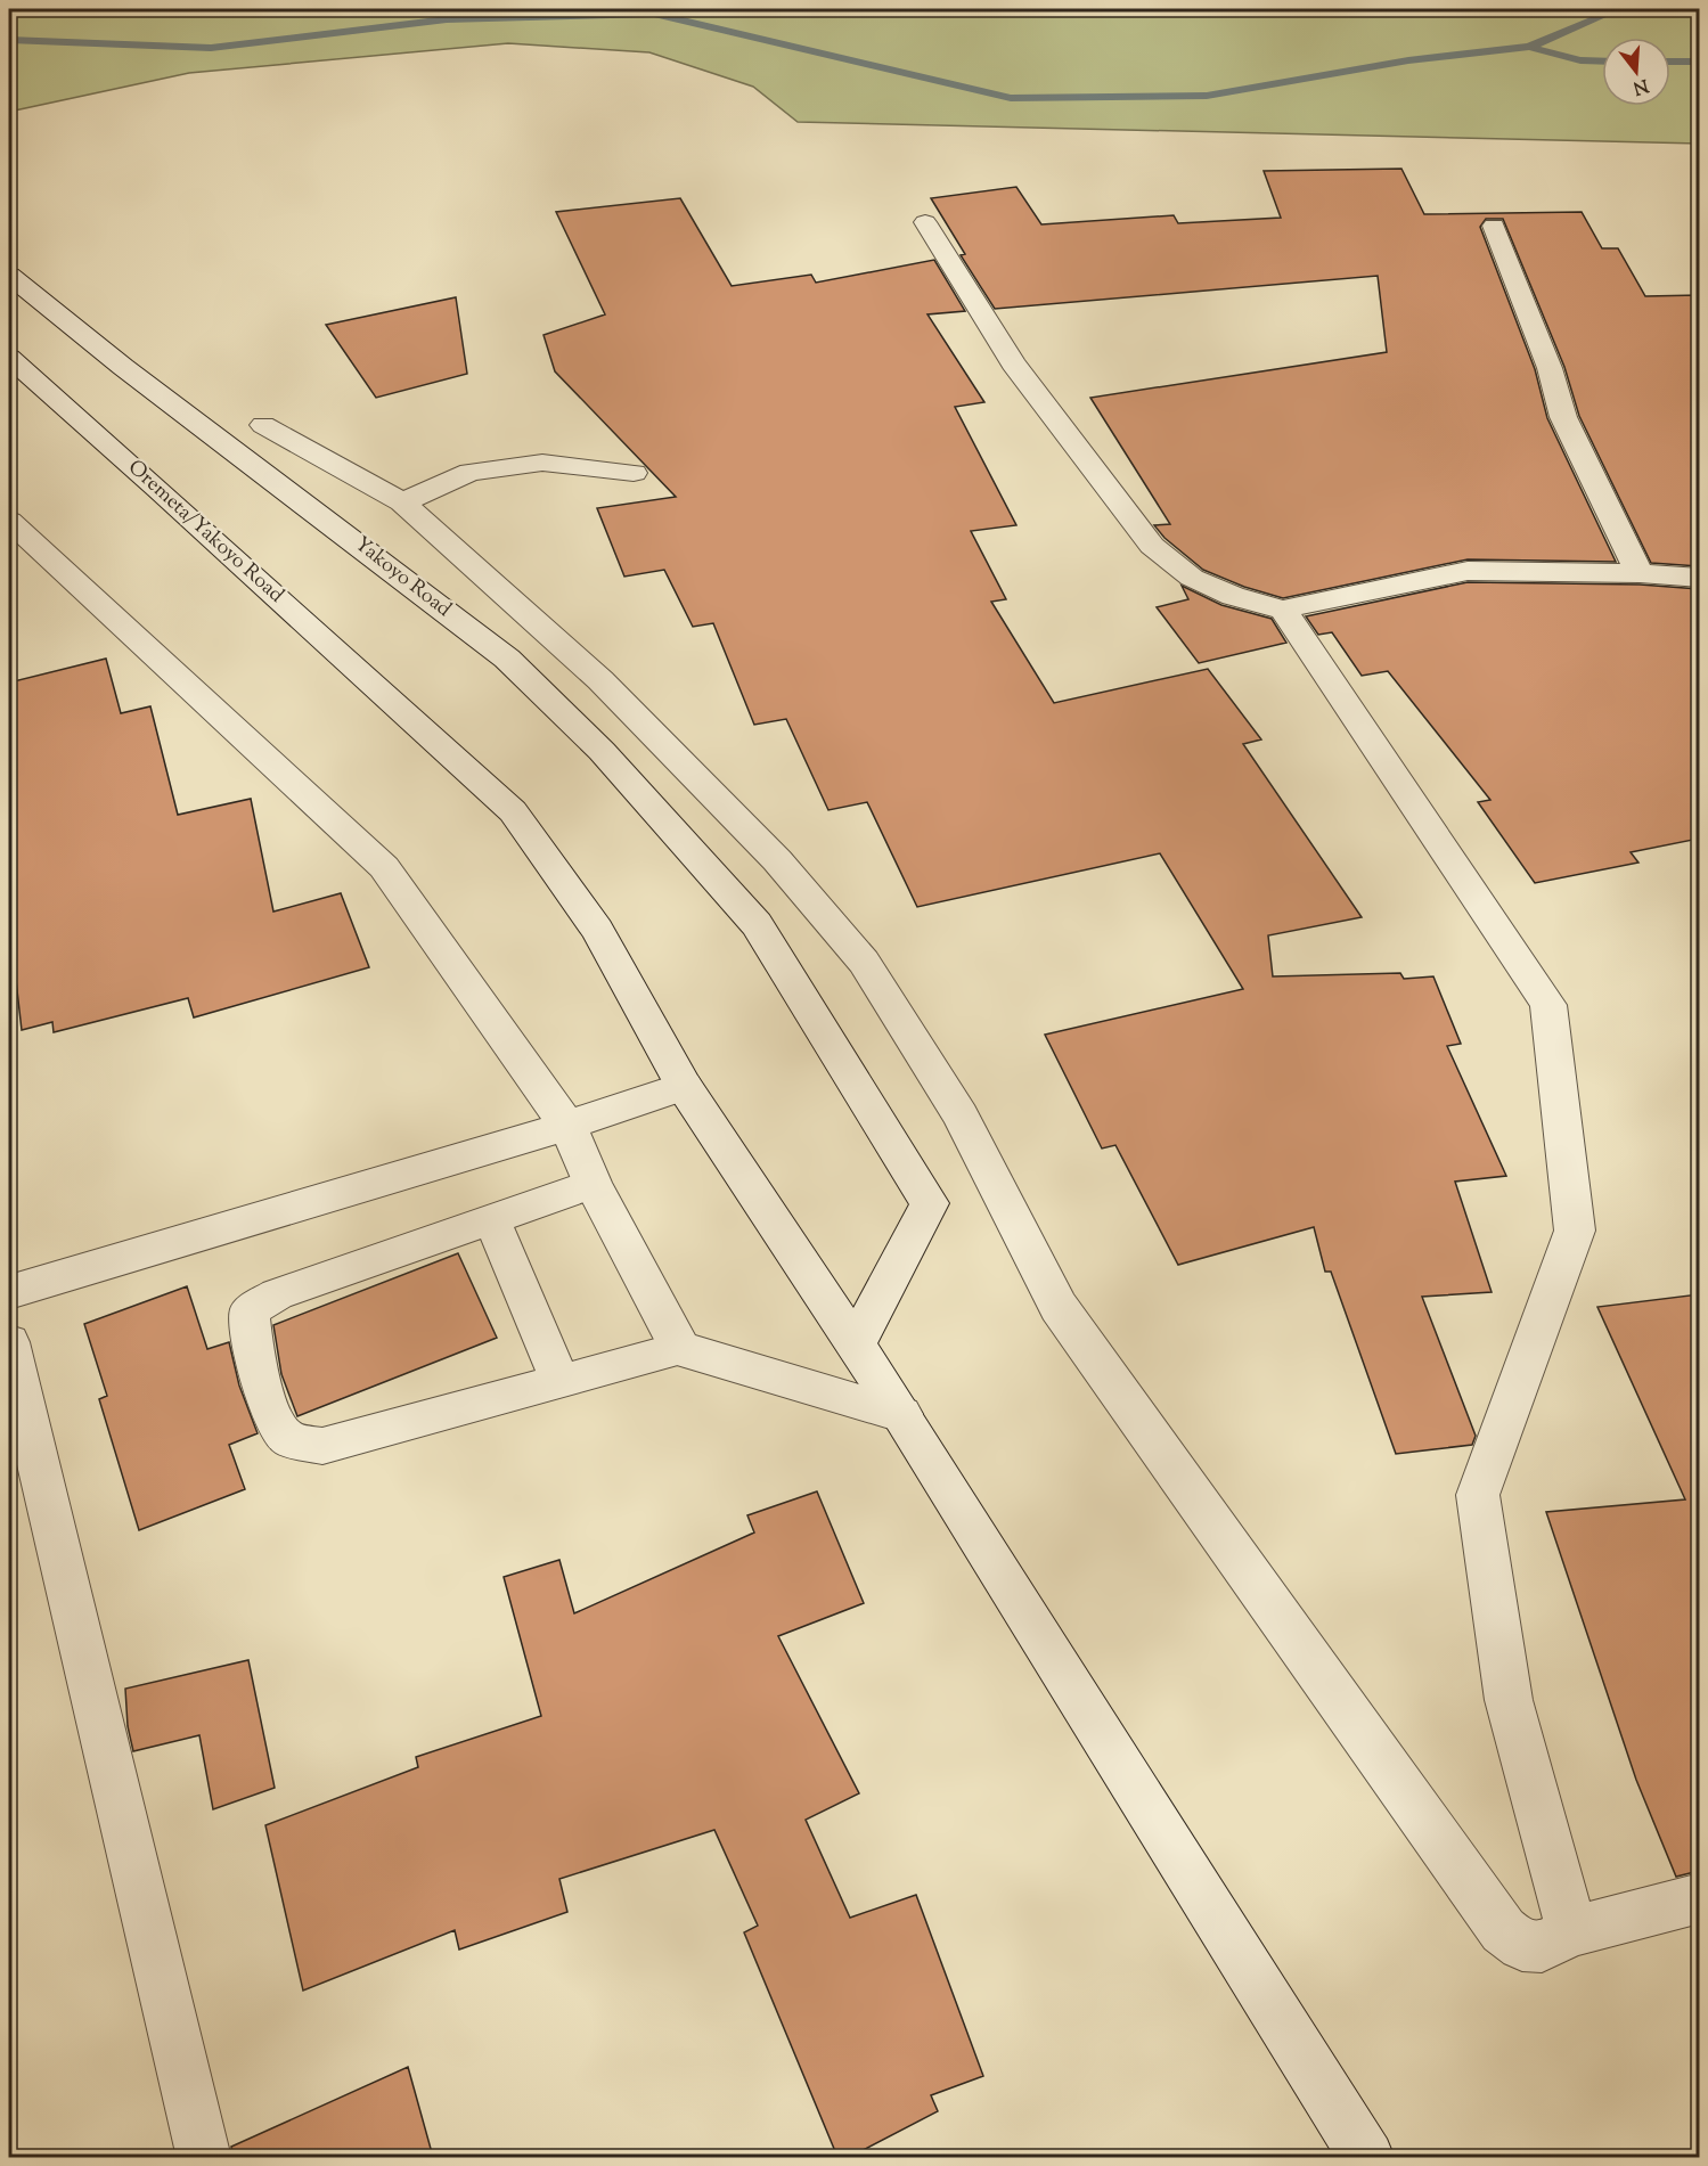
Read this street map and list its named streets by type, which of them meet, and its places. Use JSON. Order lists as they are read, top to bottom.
{
  "streets": {
    "street": ["Oremeta/Yakoyo Road", "Yakoyo Road"]
  },
  "crossings": [
    ["Oremeta/Yakoyo Road", "Yakoyo Road"]
  ],
  "north": "bottom"
}
